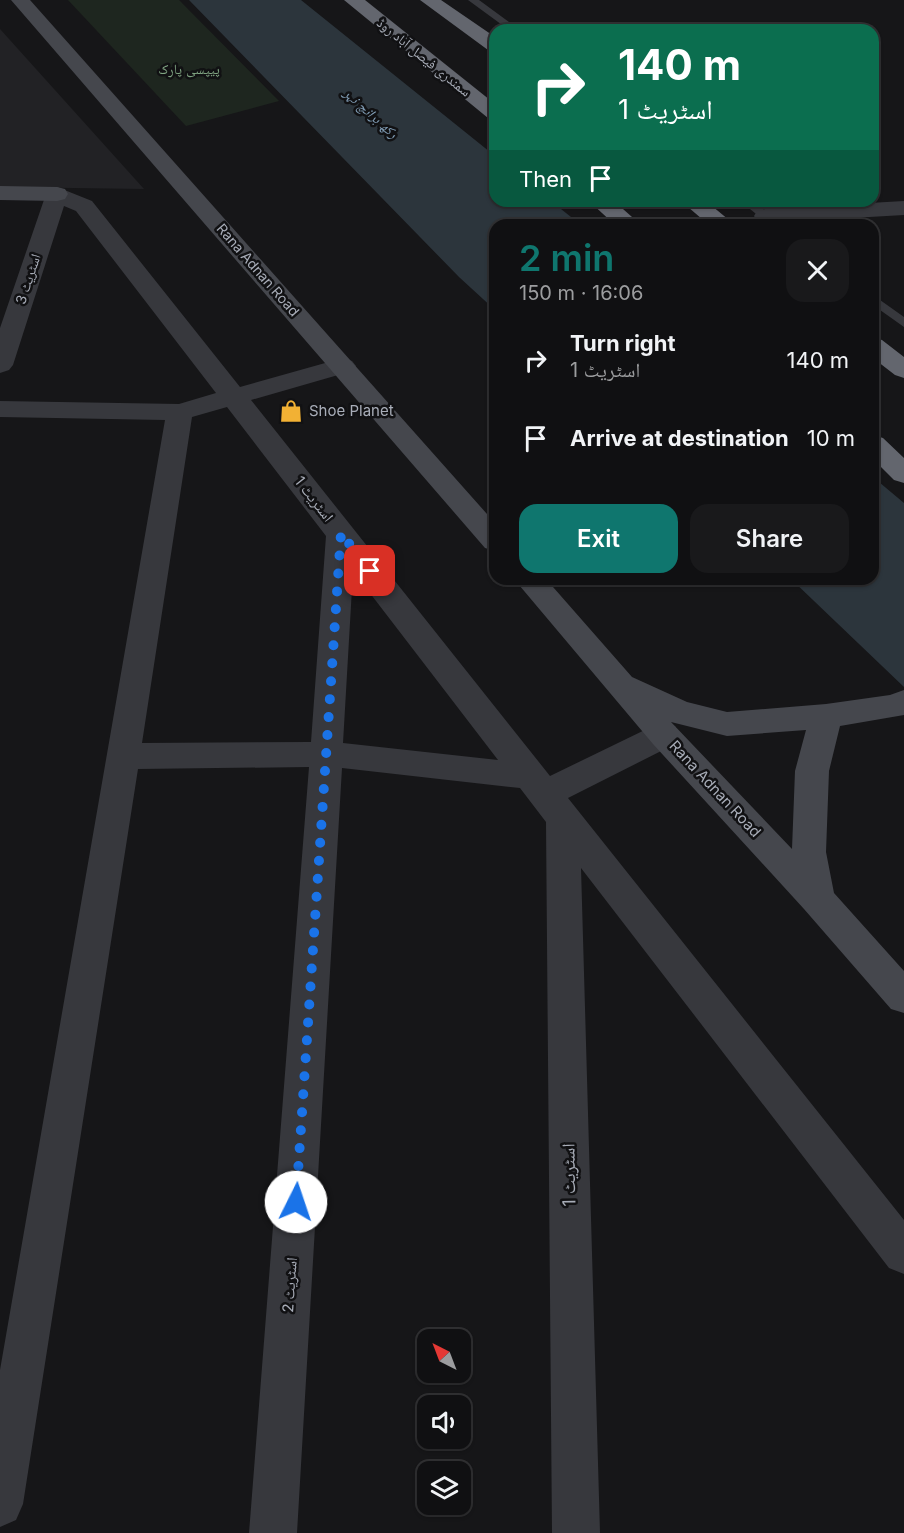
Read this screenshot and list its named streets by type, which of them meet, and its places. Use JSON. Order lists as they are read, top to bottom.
{
  "streets": {
    "highway": ["سمندری فیصل آباد روڈ"],
    "street": [
      "Rana Adnan Road",
      "اسٹریٹ 3",
      "اسٹریٹ 1",
      "اسٹریٹ 2"
    ]
  },
  "crossings": [
    ["اسٹریٹ 3", "اسٹریٹ 1"],
    ["اسٹریٹ 1", "اسٹریٹ 2"]
  ],
  "water": ["رکھ برانچ نہر"],
  "parks": ["پیپسی پارک"],
  "places": {
    "shop": ["Shoe Planet"]
  },
  "north": "top left",
  "page": {
    "turn": ["140 m", "اسٹریٹ 1"],
    "then": "Then",
    "heading": ["2 min", "150 m · 16:06"],
    "list": [
      {
        "name": "Turn right",
        "note": "اسٹریٹ 1",
        "value": "140 m"
      },
      {
        "name": "Arrive at destination",
        "value": "10 m"
      }
    ],
    "buttons": ["Exit", "Share"]
  }
}
